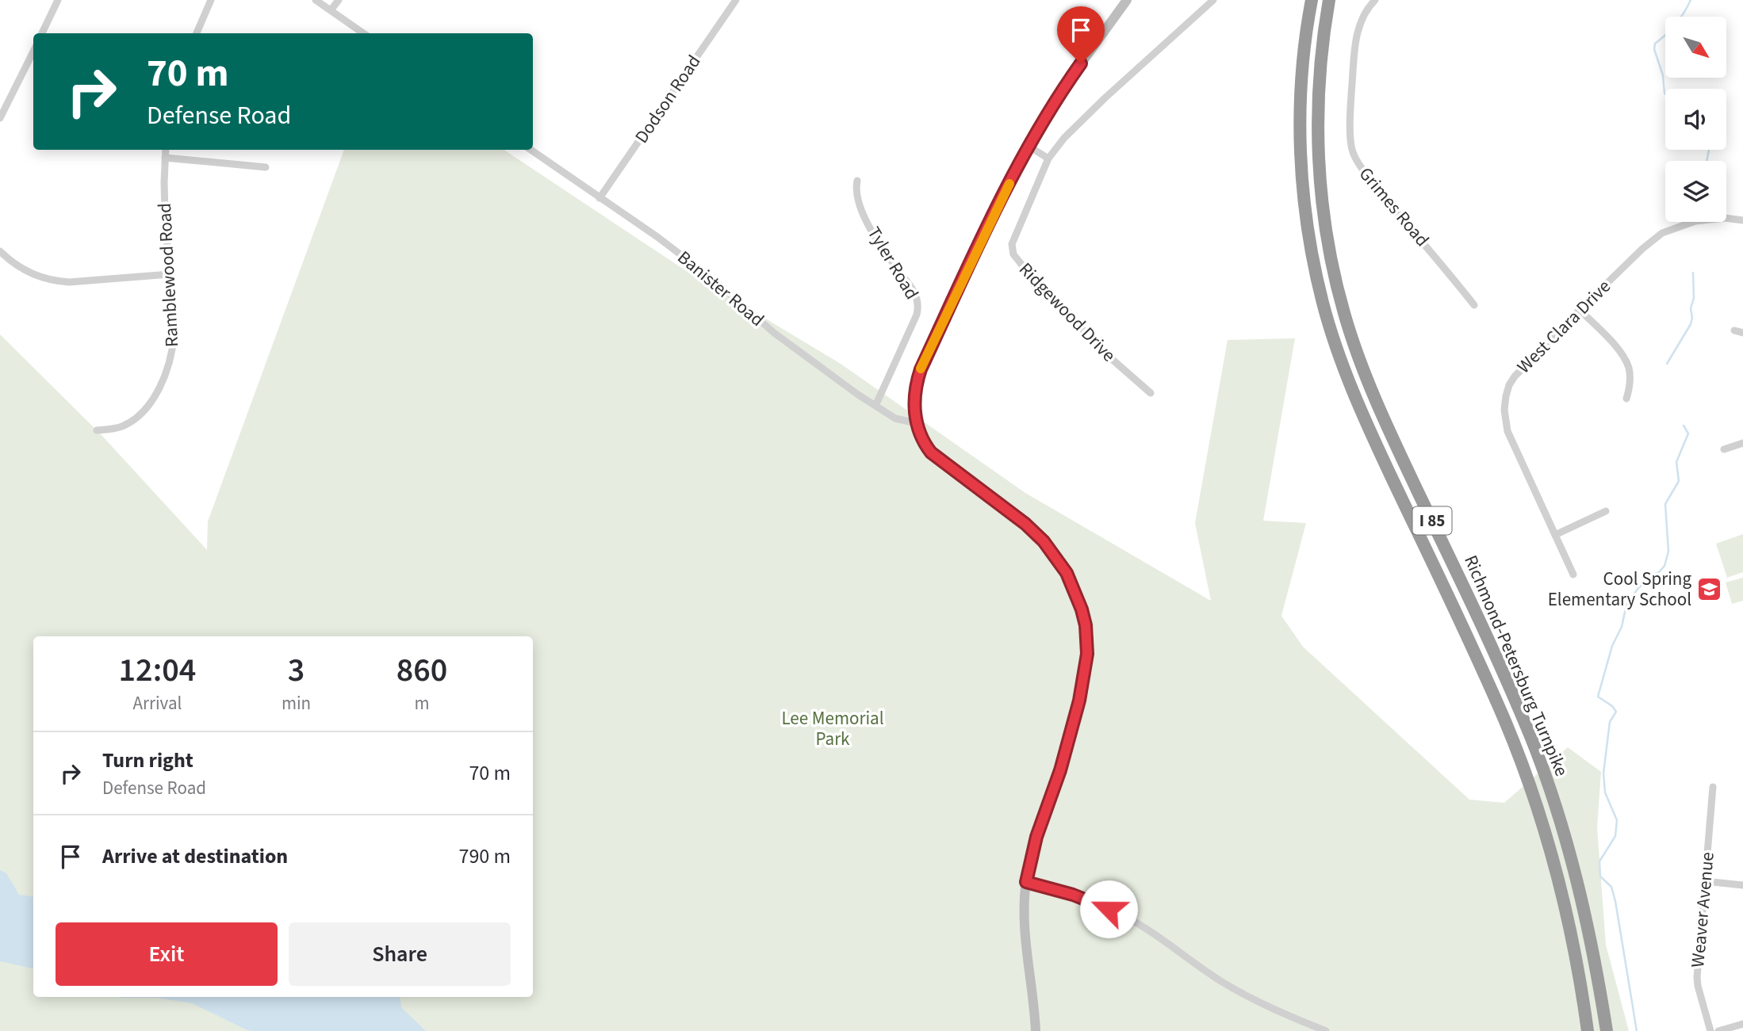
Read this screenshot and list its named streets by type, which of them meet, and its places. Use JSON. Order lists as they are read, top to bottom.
{
  "streets": {
    "highway": ["I 85", "Richmond-Petersburg Turnpike"],
    "street": [
      "Dodson Road",
      "Grimes Road",
      "Tyler Road",
      "Ramblewood Road",
      "Banister Road",
      "Ridgewood Drive",
      "West Clara Drive",
      "Weaver Avenue"
    ]
  },
  "crossings": [
    ["Dodson Road", "Banister Road"],
    ["Tyler Road", "Banister Road"]
  ],
  "parks": ["Lee Memorial Park"],
  "places": {
    "school or university": ["Cool Spring Elementary School"]
  },
  "north": "bottom right",
  "page": {
    "turn": ["70 m", "Defense Road"],
    "eta": [
      "12:04",
      "Arrival",
      "3",
      "min",
      "860",
      "m"
    ],
    "list": [
      {
        "name": "Turn right",
        "note": "Defense Road",
        "value": "70 m"
      },
      {
        "name": "Arrive at destination",
        "value": "790 m"
      }
    ],
    "buttons": ["Exit", "Share"]
  }
}
